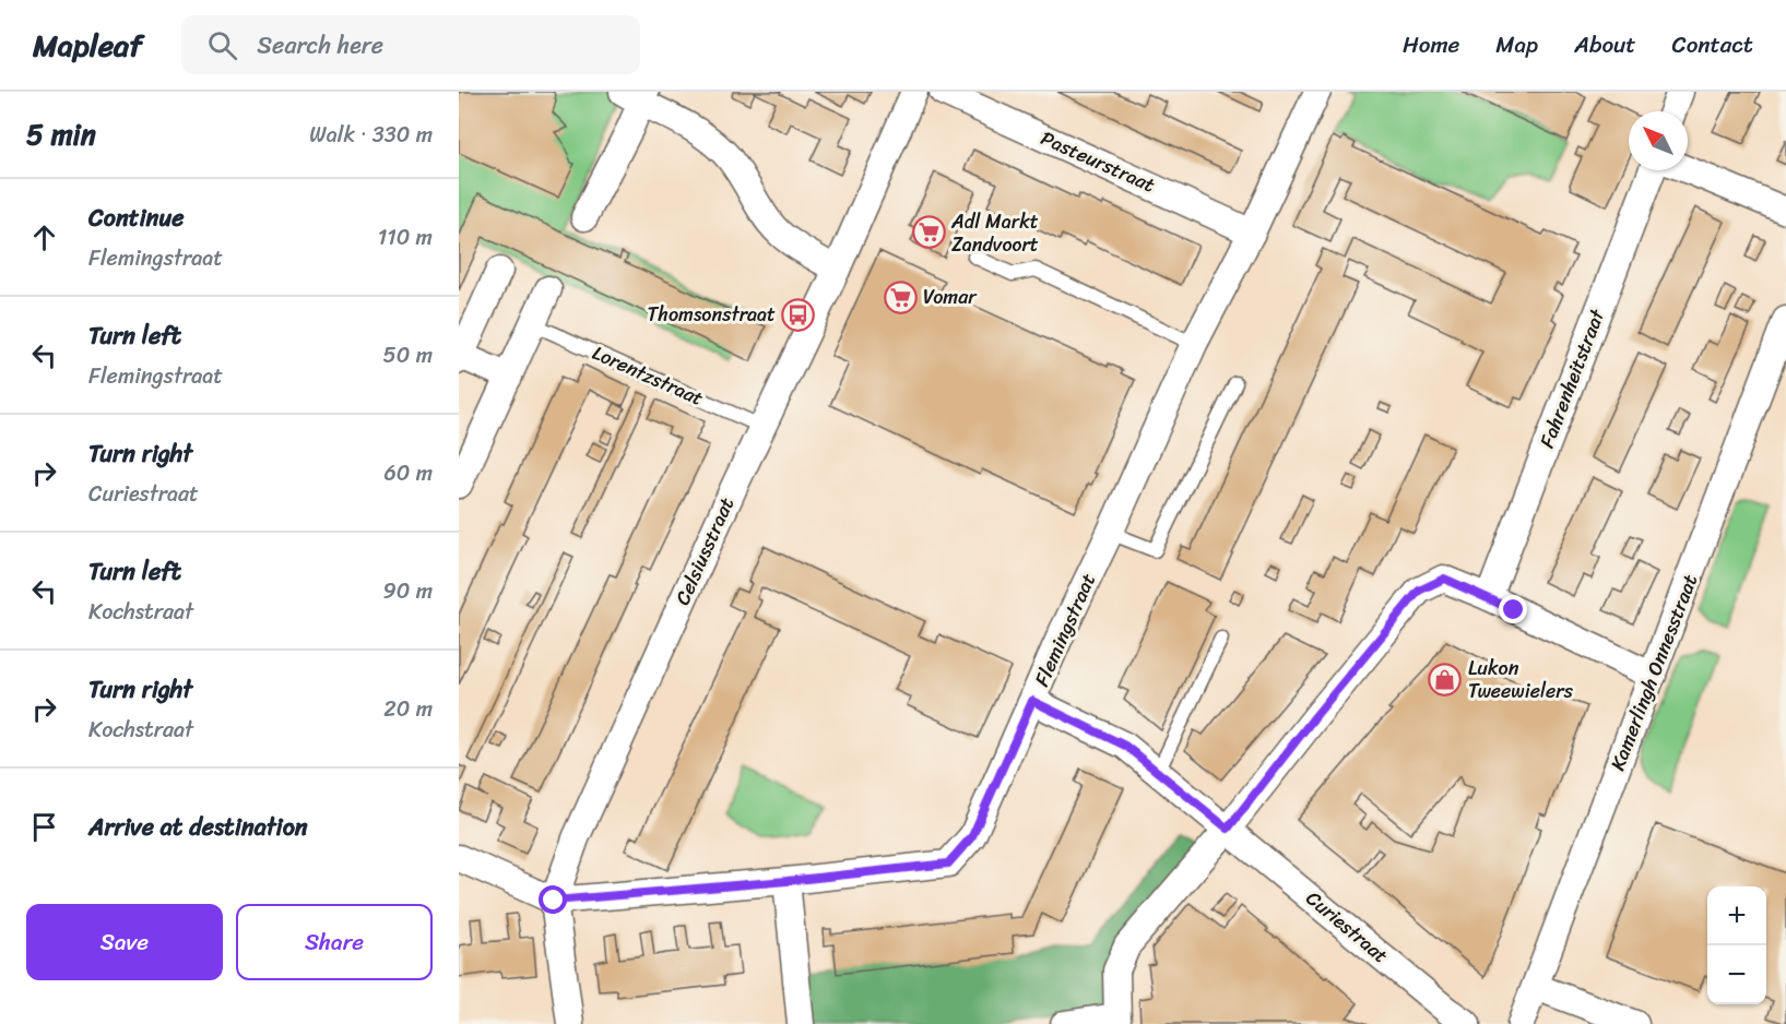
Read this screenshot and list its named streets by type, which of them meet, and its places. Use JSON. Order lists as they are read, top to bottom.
{
  "streets": {
    "street": [
      "Pasteurstraat",
      "Fahrenheitstraat",
      "Celsiusstraat",
      "Flemingstraat",
      "Kamerlingh Onnesstraat",
      "Curiestraat"
    ],
    "lane": ["Lorentzstraat"]
  },
  "crossings": [
    ["Pasteurstraat", "Flemingstraat"],
    ["Lorentzstraat", "Celsiusstraat"],
    ["Celsiusstraat", "Flemingstraat"],
    ["Flemingstraat", "Curiestraat"]
  ],
  "places": {
    "supermarket": ["Adl Markt Zandvoort", "Vomar"],
    "bus stop": ["Thomsonstraat"],
    "shop": ["Lukon Tweewielers"]
  },
  "north": "top left",
  "page": {
    "header": "Mapleaf",
    "search": "Search here",
    "nav": [
      "Home",
      "Map",
      "About",
      "Contact"
    ],
    "heading": ["5 min", "Walk · 330 m"],
    "list": [
      ["Continue", "Flemingstraat", "110 m"],
      ["Turn left", "Flemingstraat", "50 m"],
      ["Turn right", "Curiestraat", "60 m"],
      ["Turn left", "Kochstraat", "90 m"],
      ["Turn right", "Kochstraat", "20 m"],
      "Arrive at destination"
    ],
    "buttons": ["Save", "Share"],
    "map_buttons": ["+", "−"]
  }
}
